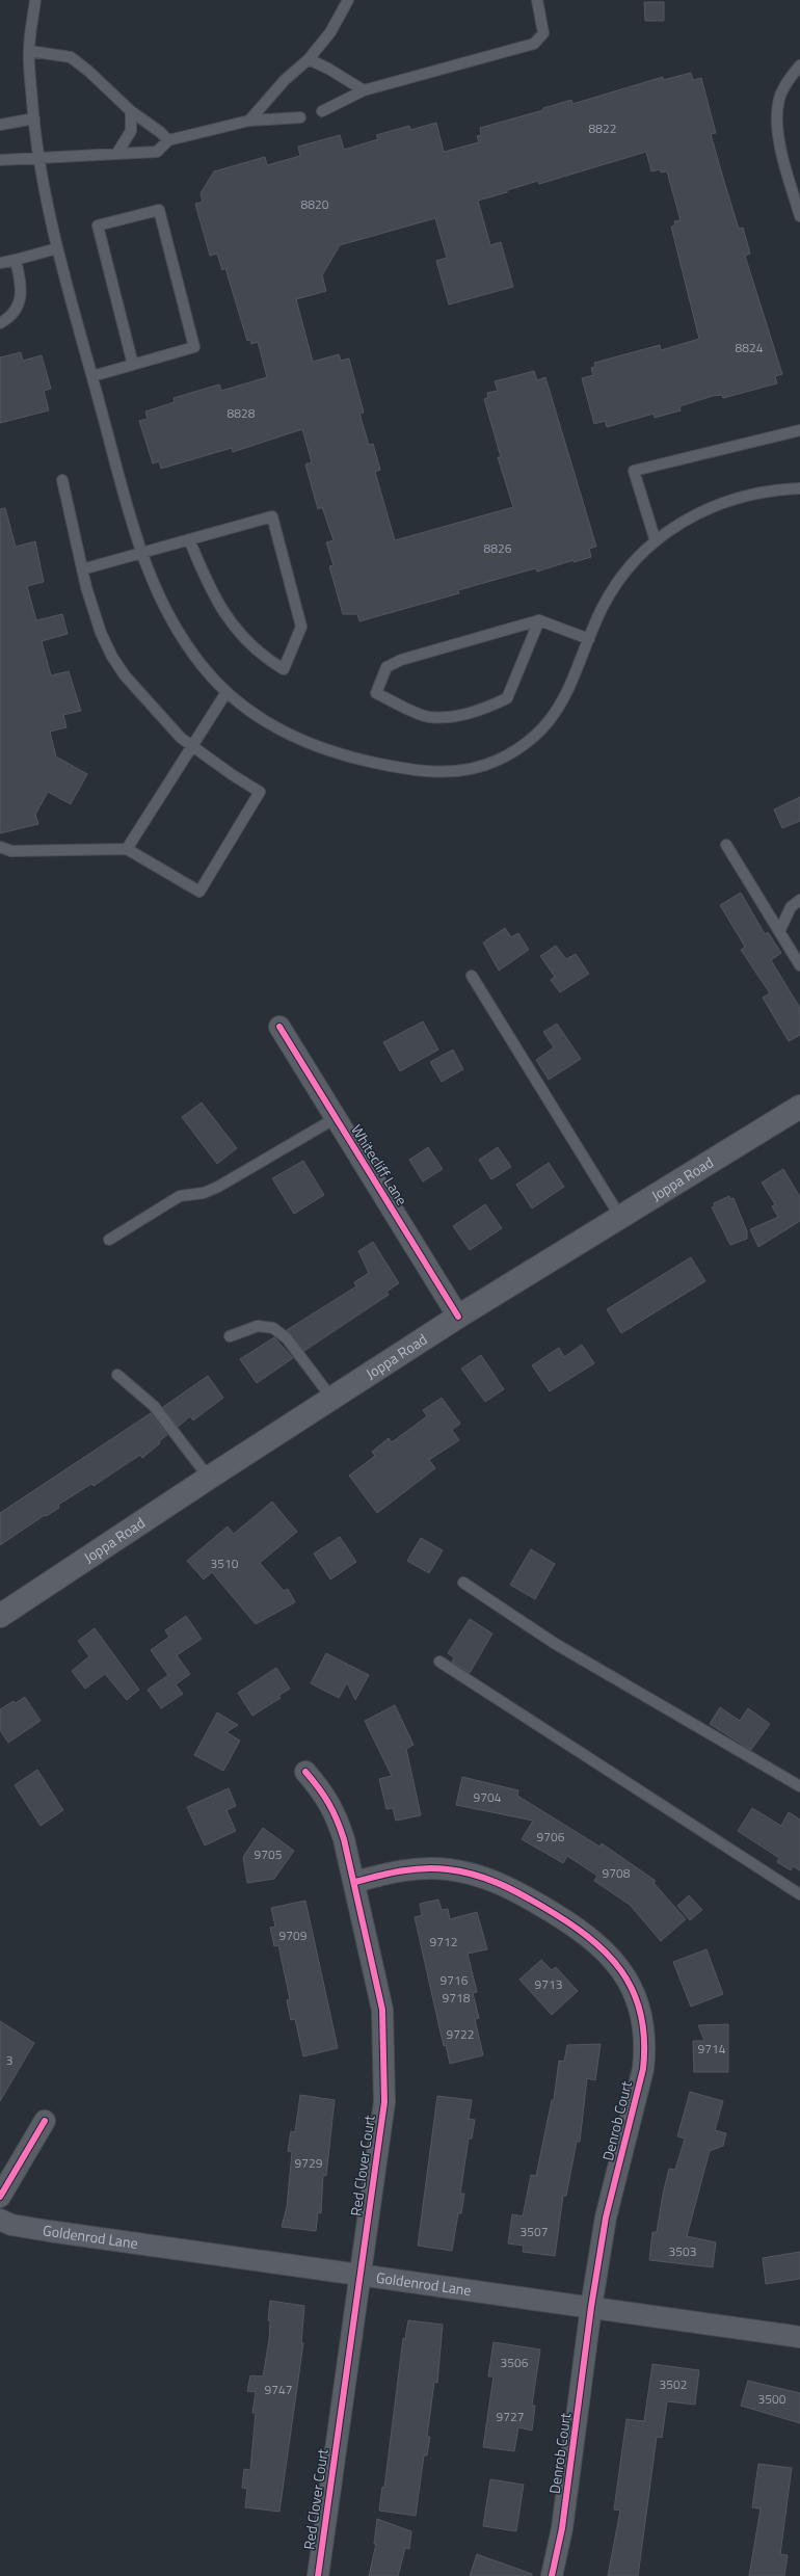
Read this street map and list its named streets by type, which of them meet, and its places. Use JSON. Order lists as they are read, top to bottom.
{
  "streets": {
    "main road": ["Joppa Road"],
    "street": [
      "Whitecliff Lane",
      "Denrob Court",
      "Red Clover Court",
      "Goldenrod Lane"
    ]
  },
  "crossings": [
    ["Whitecliff Lane", "Joppa Road"],
    ["Denrob Court", "Red Clover Court"],
    ["Denrob Court", "Goldenrod Lane"],
    ["Red Clover Court", "Goldenrod Lane"]
  ],
  "house_numbers": [
    "8822",
    "8820",
    "8824",
    "8828",
    "8826",
    "3510",
    "9704",
    "9706",
    "9705",
    "9708",
    "9709",
    "9712",
    "9716",
    "9713",
    "9718",
    "9722",
    "9714",
    "3",
    "9729",
    "3507",
    "3503",
    "3506",
    "3502",
    "9747",
    "3500",
    "9727"
  ]
}
